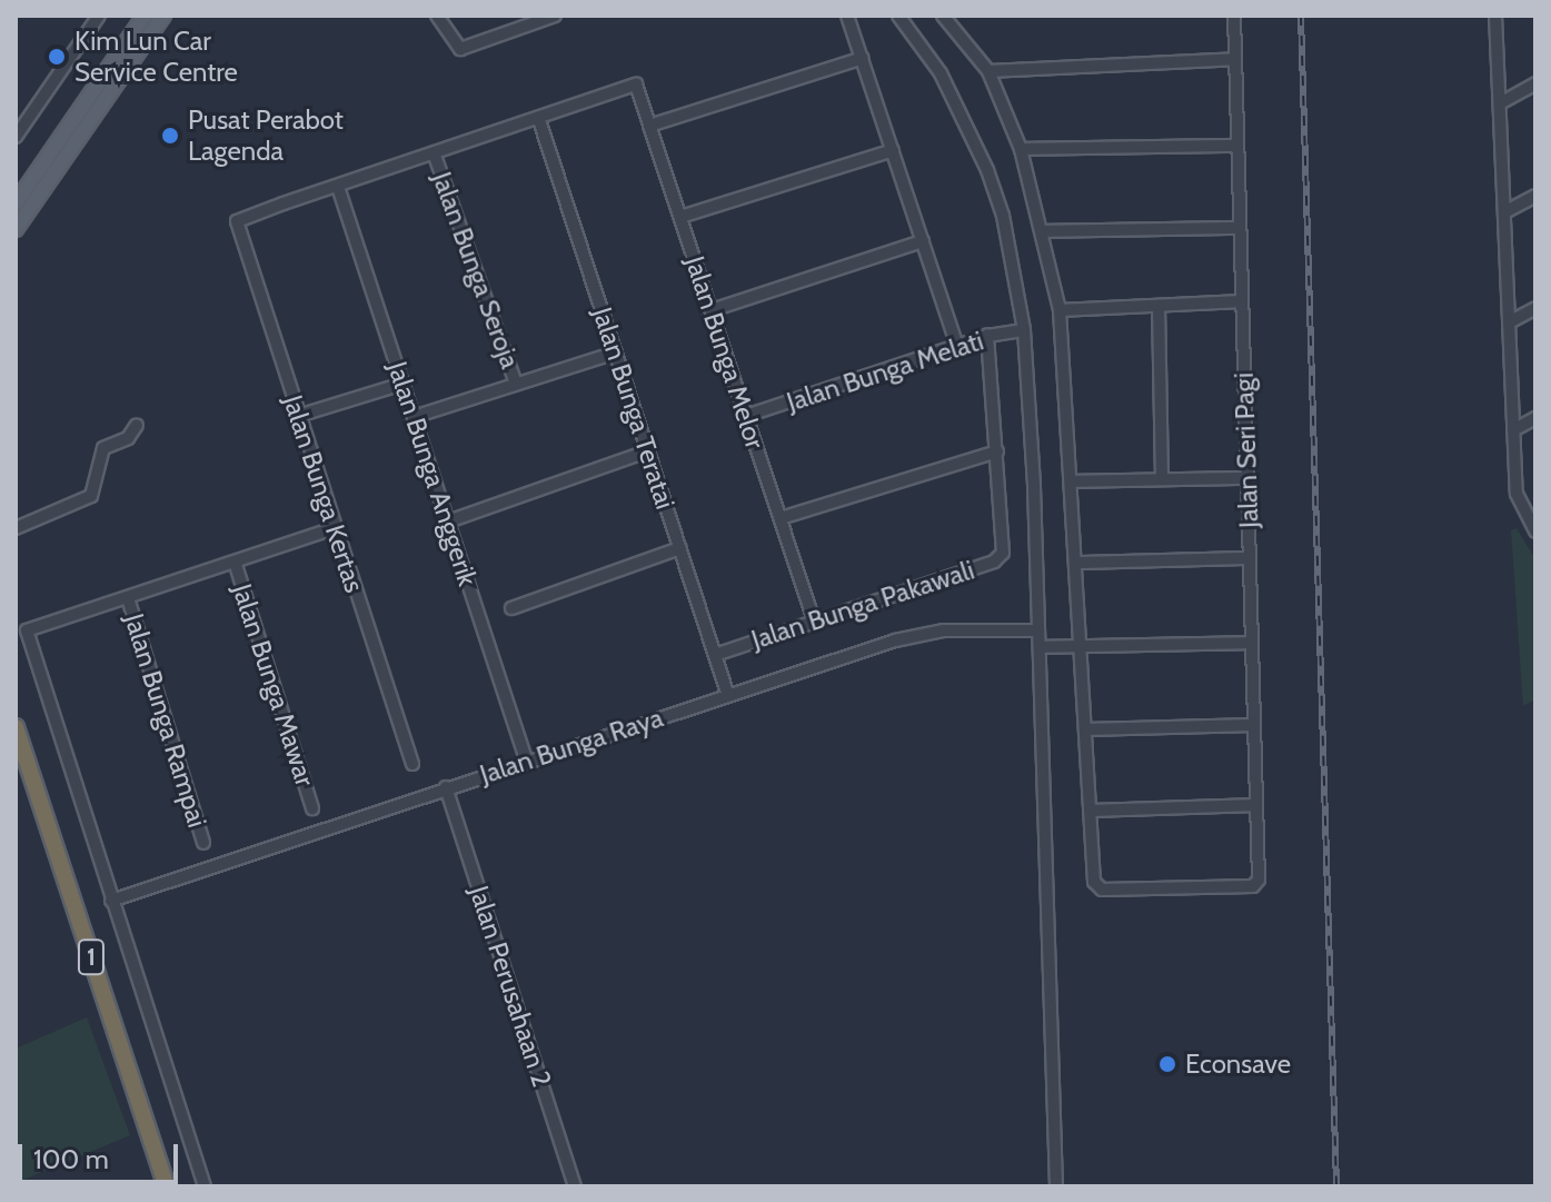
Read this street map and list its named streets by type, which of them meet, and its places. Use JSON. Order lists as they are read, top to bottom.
{
  "streets": {
    "highway": ["1"],
    "street": [
      "Jalan Bunga Seroja",
      "Jalan Bunga Melor",
      "Jalan Bunga Melati",
      "Jalan Bunga Teratai",
      "Jalan Seri Pagi",
      "Jalan Bunga Anggerik",
      "Jalan Bunga Kertas",
      "Jalan Bunga Pakawali",
      "Jalan Bunga Mawar",
      "Jalan Bunga Rampai",
      "Jalan Bunga Raya",
      "Jalan Perusahaan 2"
    ]
  },
  "crossings": [
    ["Jalan Bunga Melor", "Jalan Bunga Melati"],
    ["Jalan Bunga Melor", "Jalan Bunga Teratai"],
    ["Jalan Bunga Melor", "Jalan Bunga Pakawali"],
    ["Jalan Bunga Melati", "Jalan Bunga Pakawali"],
    ["Jalan Bunga Teratai", "Jalan Bunga Pakawali"],
    ["Jalan Bunga Teratai", "Jalan Bunga Raya"],
    ["Jalan Bunga Anggerik", "Jalan Bunga Kertas"],
    ["Jalan Bunga Anggerik", "Jalan Bunga Raya"],
    ["Jalan Bunga Raya", "Jalan Perusahaan 2"]
  ],
  "places": ["Kim Lun Car Service Centre", "Pusat Perabot Lagenda", "Econsave"],
  "scale_bar": "100 m"
}
